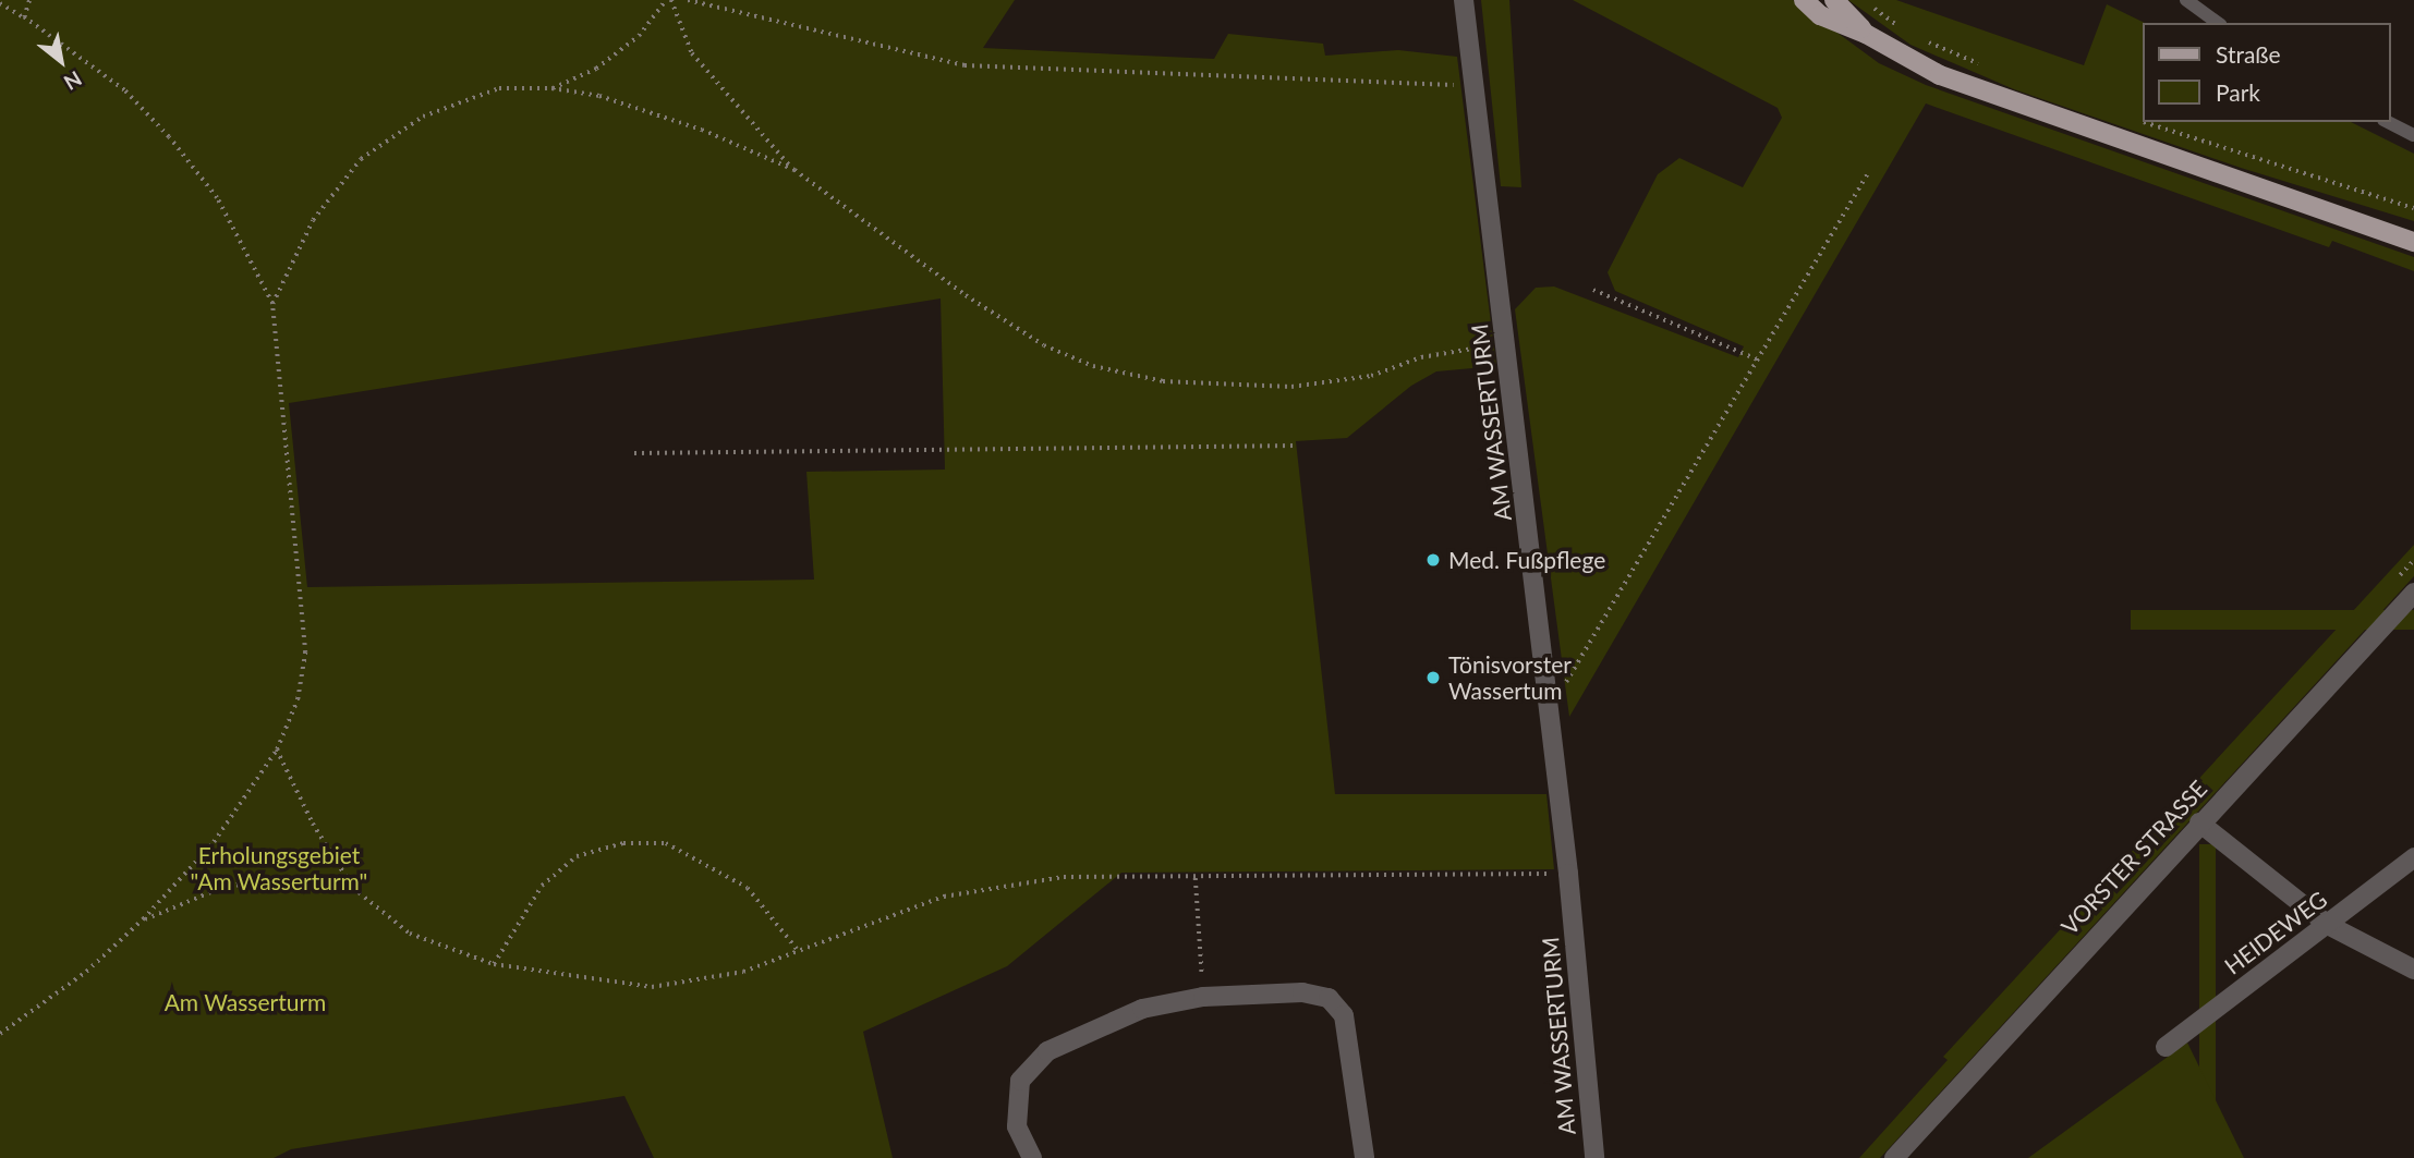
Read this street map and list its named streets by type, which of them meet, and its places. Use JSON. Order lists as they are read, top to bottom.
{
  "streets": {
    "street": ["AM WASSERTURM", "VORSTER STRASSE", "HEIDEWEG"]
  },
  "parks": ["Erholungsgebiet \"Am Wasserturm\"", "Am Wasserturm"],
  "places": ["Med. Fußpflege", "Tönisvorster Wassertum"],
  "legend": ["Straße", "Park"],
  "north": "bottom right"
}
